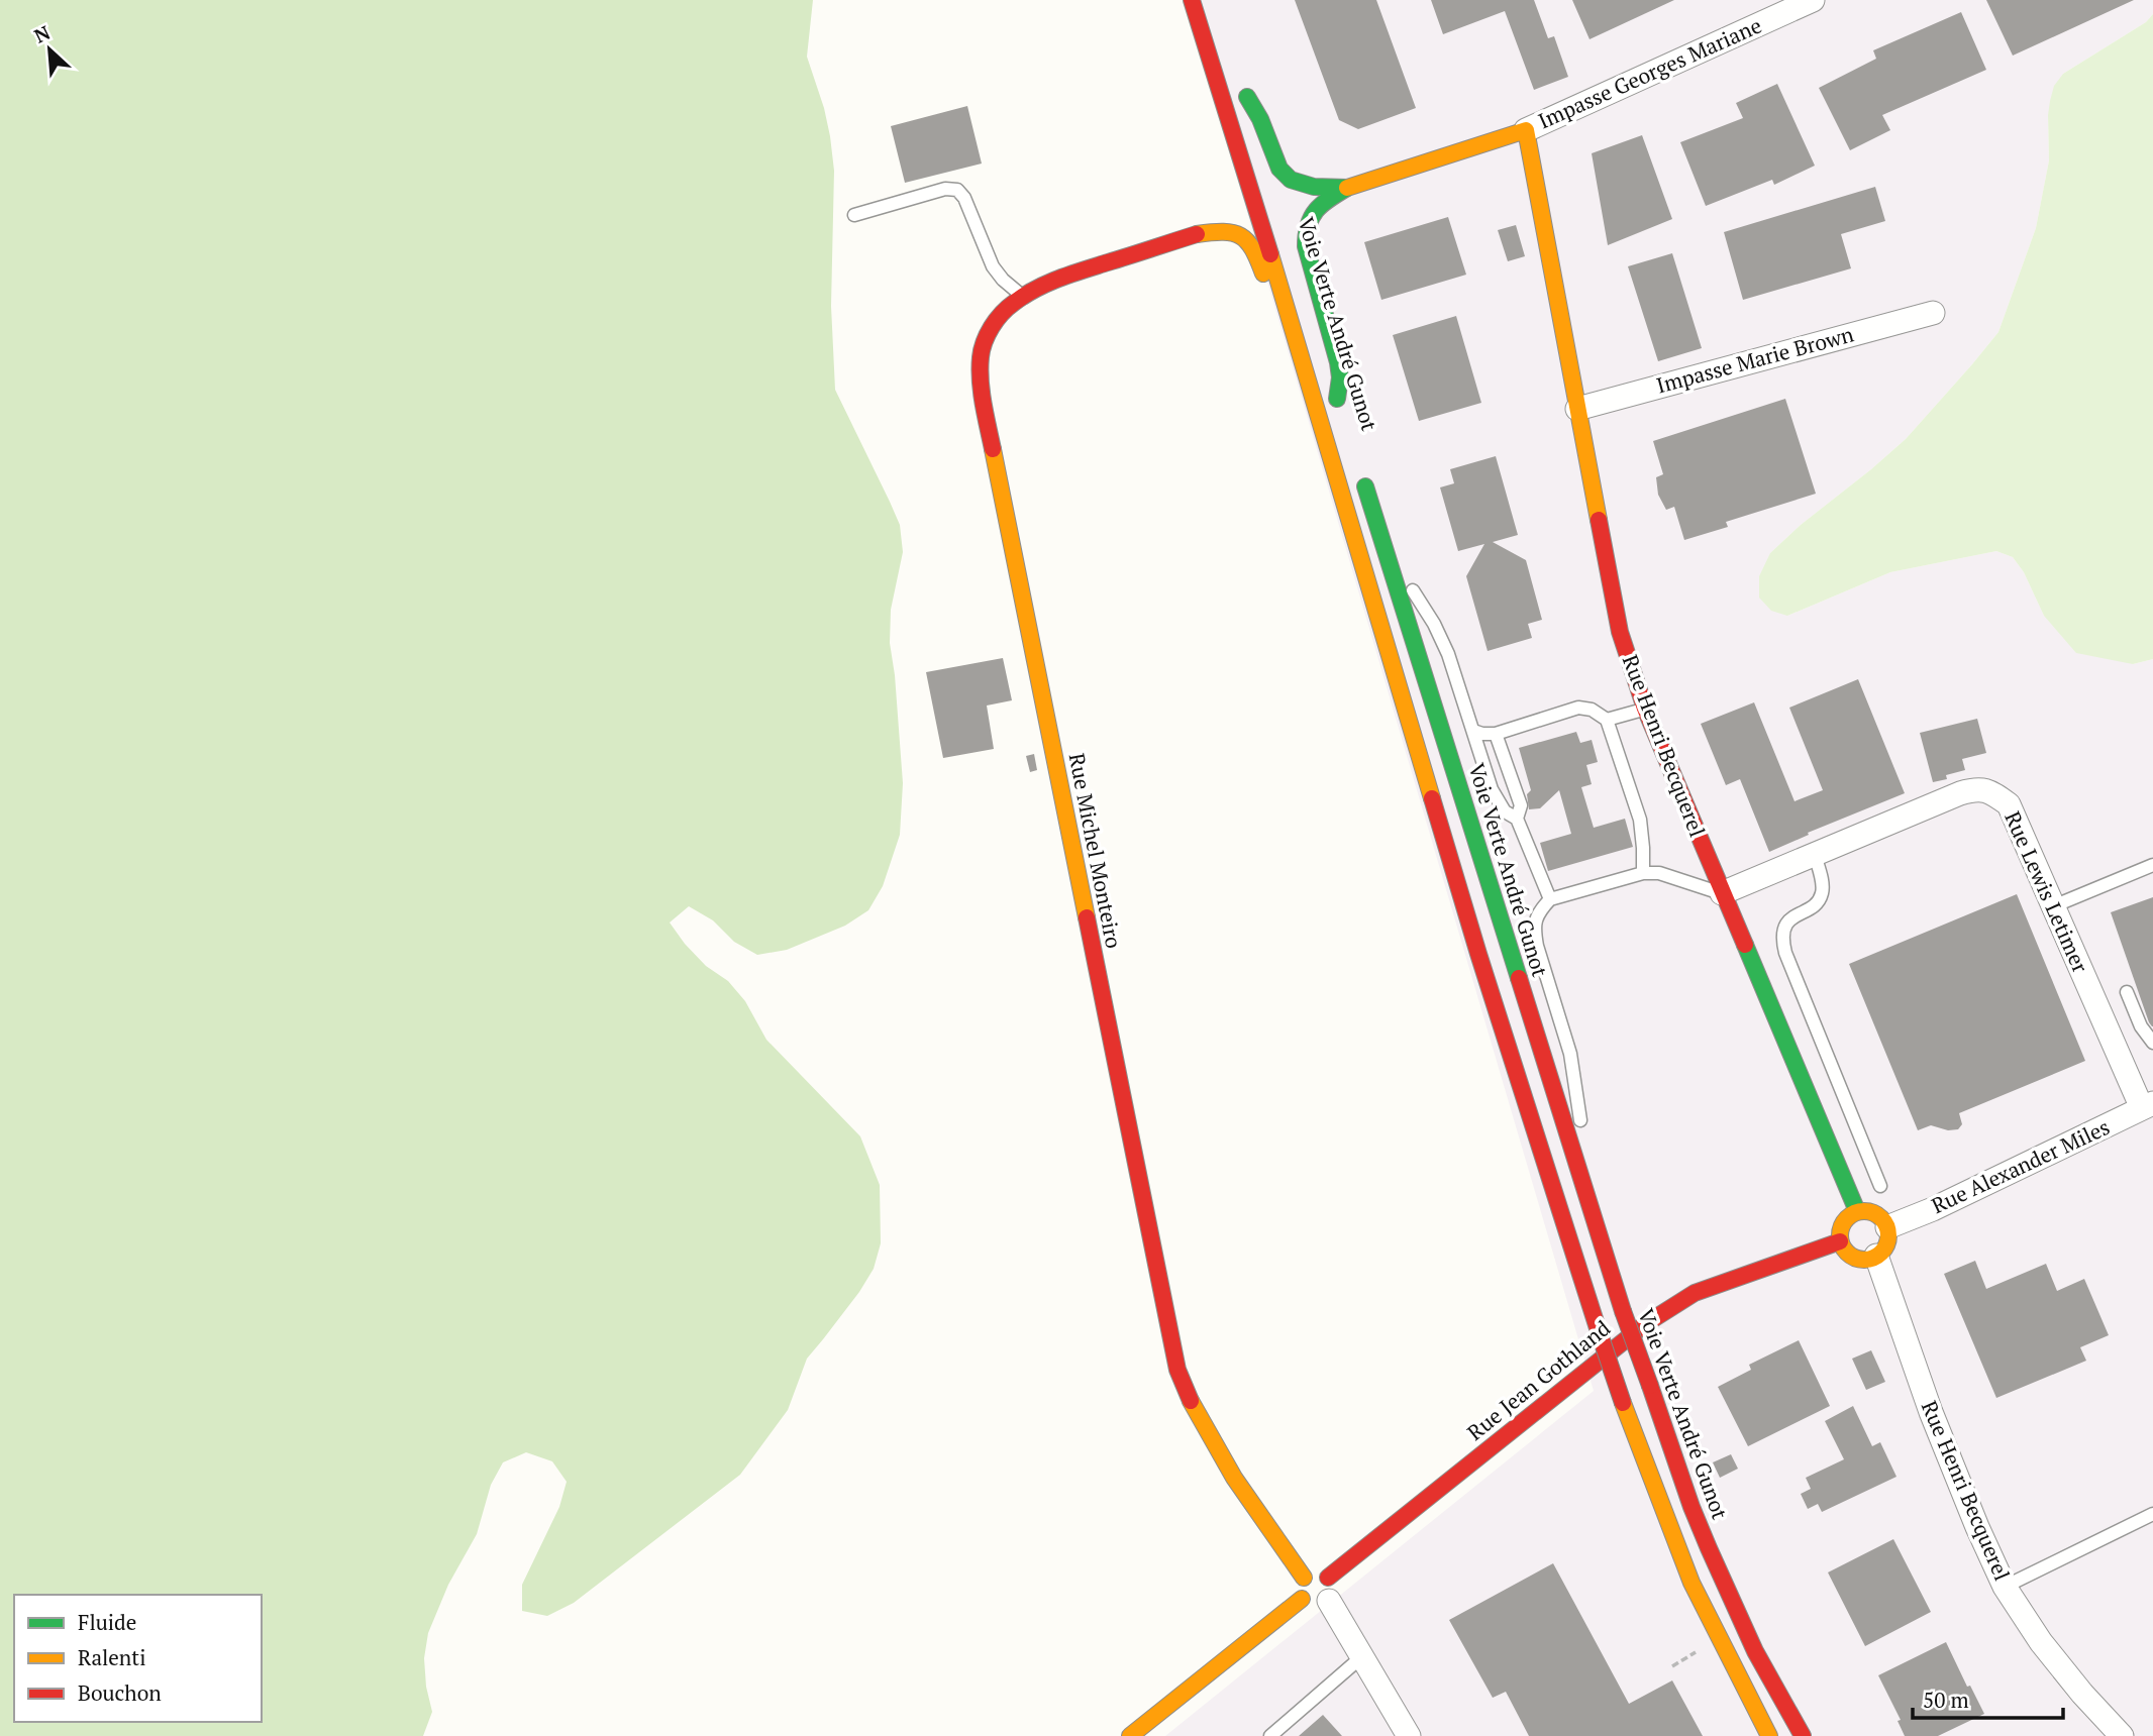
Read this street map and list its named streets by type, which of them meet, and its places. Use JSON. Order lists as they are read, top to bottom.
{
  "streets": {
    "main road": [
      "Voie Verte André Gunot",
      "Rue Henri Becquerel",
      "Rue Michel Monteiro",
      "Rue Jean Gothland"
    ],
    "street": [
      "Impasse Georges Mariane",
      "Impasse Marie Brown",
      "Rue Lewis Letimer",
      "Rue Alexander Miles"
    ]
  },
  "crossings": [
    ["Impasse Georges Mariane", "Rue Henri Becquerel"],
    ["Impasse Marie Brown", "Rue Henri Becquerel"],
    ["Rue Henri Becquerel", "Rue Lewis Letimer"],
    ["Rue Henri Becquerel", "Rue Alexander Miles"],
    ["Rue Henri Becquerel", "Rue Jean Gothland"],
    ["Rue Michel Monteiro", "Rue Jean Gothland"],
    ["Rue Lewis Letimer", "Rue Alexander Miles"],
    ["Rue Alexander Miles", "Rue Jean Gothland"]
  ],
  "legend": ["Fluide", "Ralenti", "Bouchon"],
  "scale_bar": "50 m",
  "north": "top left"
}
